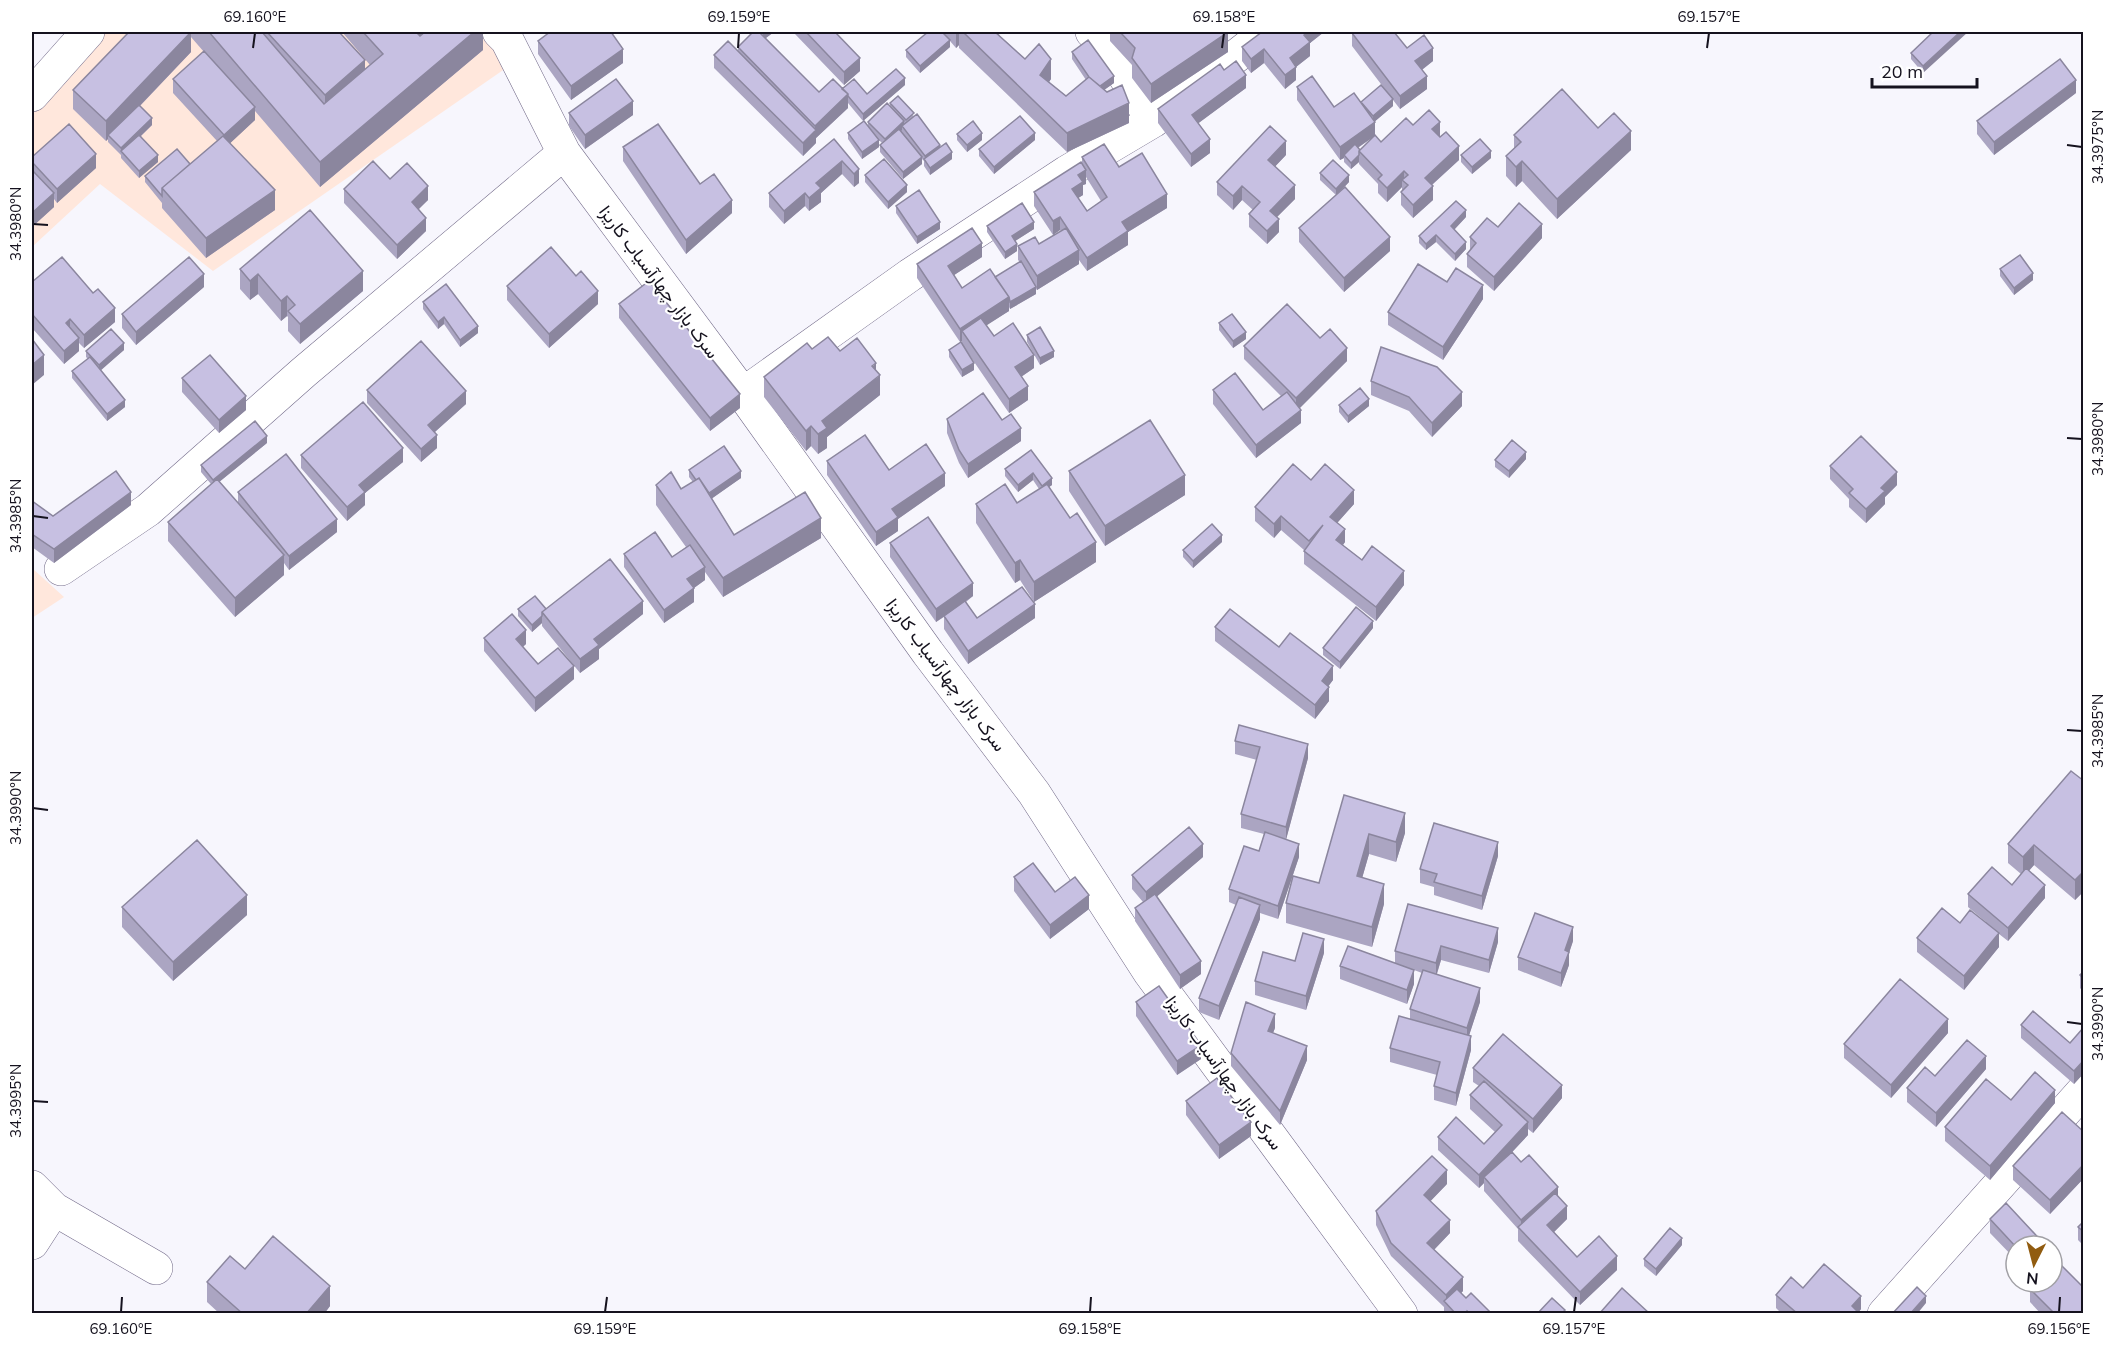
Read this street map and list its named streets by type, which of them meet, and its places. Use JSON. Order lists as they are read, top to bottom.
{
  "streets": {
    "main road": ["سرک بازار چهارآسیاب کاریزا"]
  },
  "scale_bar": "20 m",
  "north": "bottom",
  "coordinates": [
    "69.160°E",
    "69.159°E",
    "69.158°E",
    "69.157°E",
    "34.3975°N",
    "34.3980°N",
    "34.3985°N",
    "34.3990°N",
    "34.3995°N",
    "69.156°E"
  ]
}
